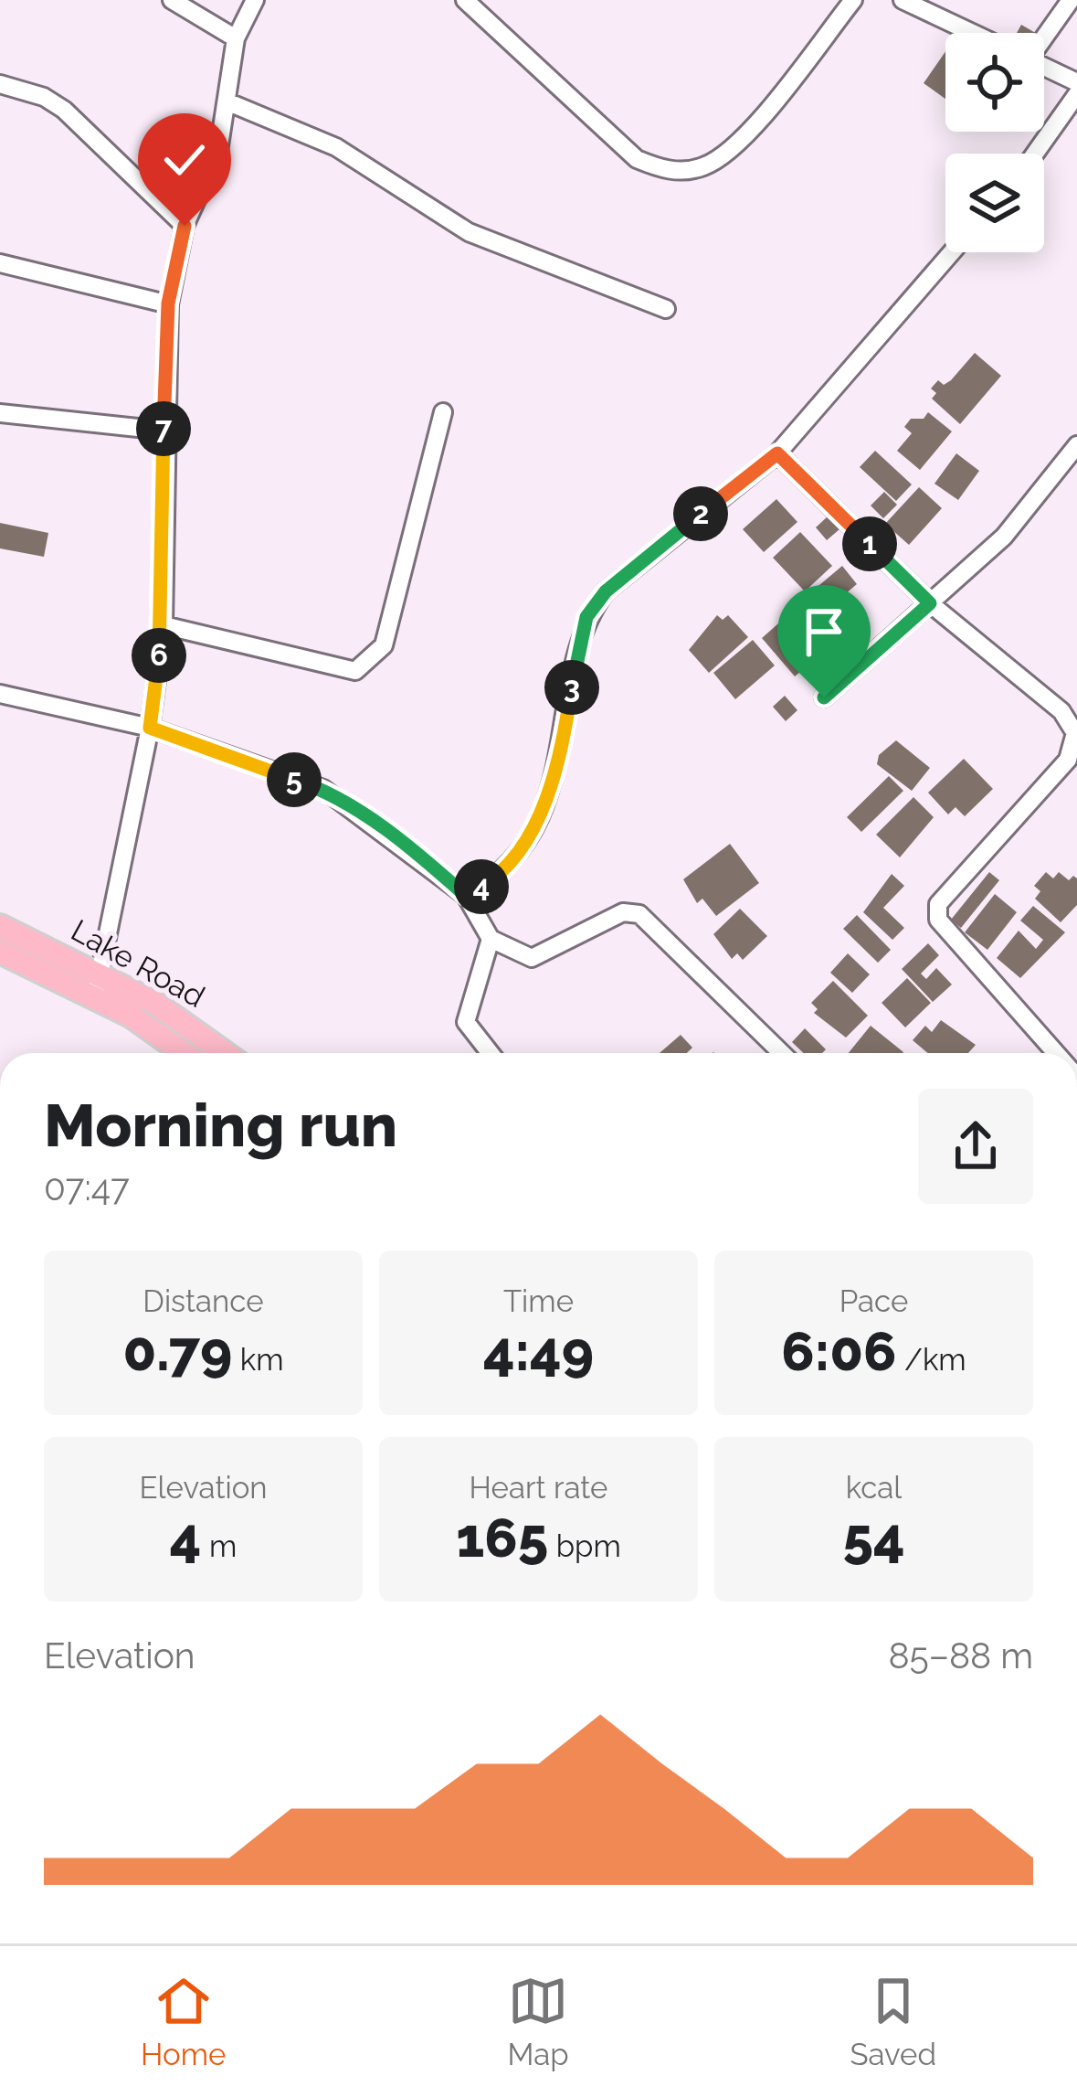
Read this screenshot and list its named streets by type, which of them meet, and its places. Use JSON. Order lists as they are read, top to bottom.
{
  "streets": {
    "main road": ["Lake Road"]
  },
  "page": {
    "pins": [
      "7",
      "2",
      "1",
      "6",
      "3",
      "5",
      "4"
    ],
    "heading": ["Morning run", "07:47"],
    "stats": [
      ["Distance", "0.79 km"],
      ["Time", "4:49"],
      ["Pace", "6:06 /km"],
      ["Elevation", "4 m"],
      ["Heart rate", "165 bpm"],
      ["kcal", "54"]
    ],
    "chart": ["Elevation", "85–88 m"],
    "tabs": ["Home", "Map", "Saved"]
  }
}
